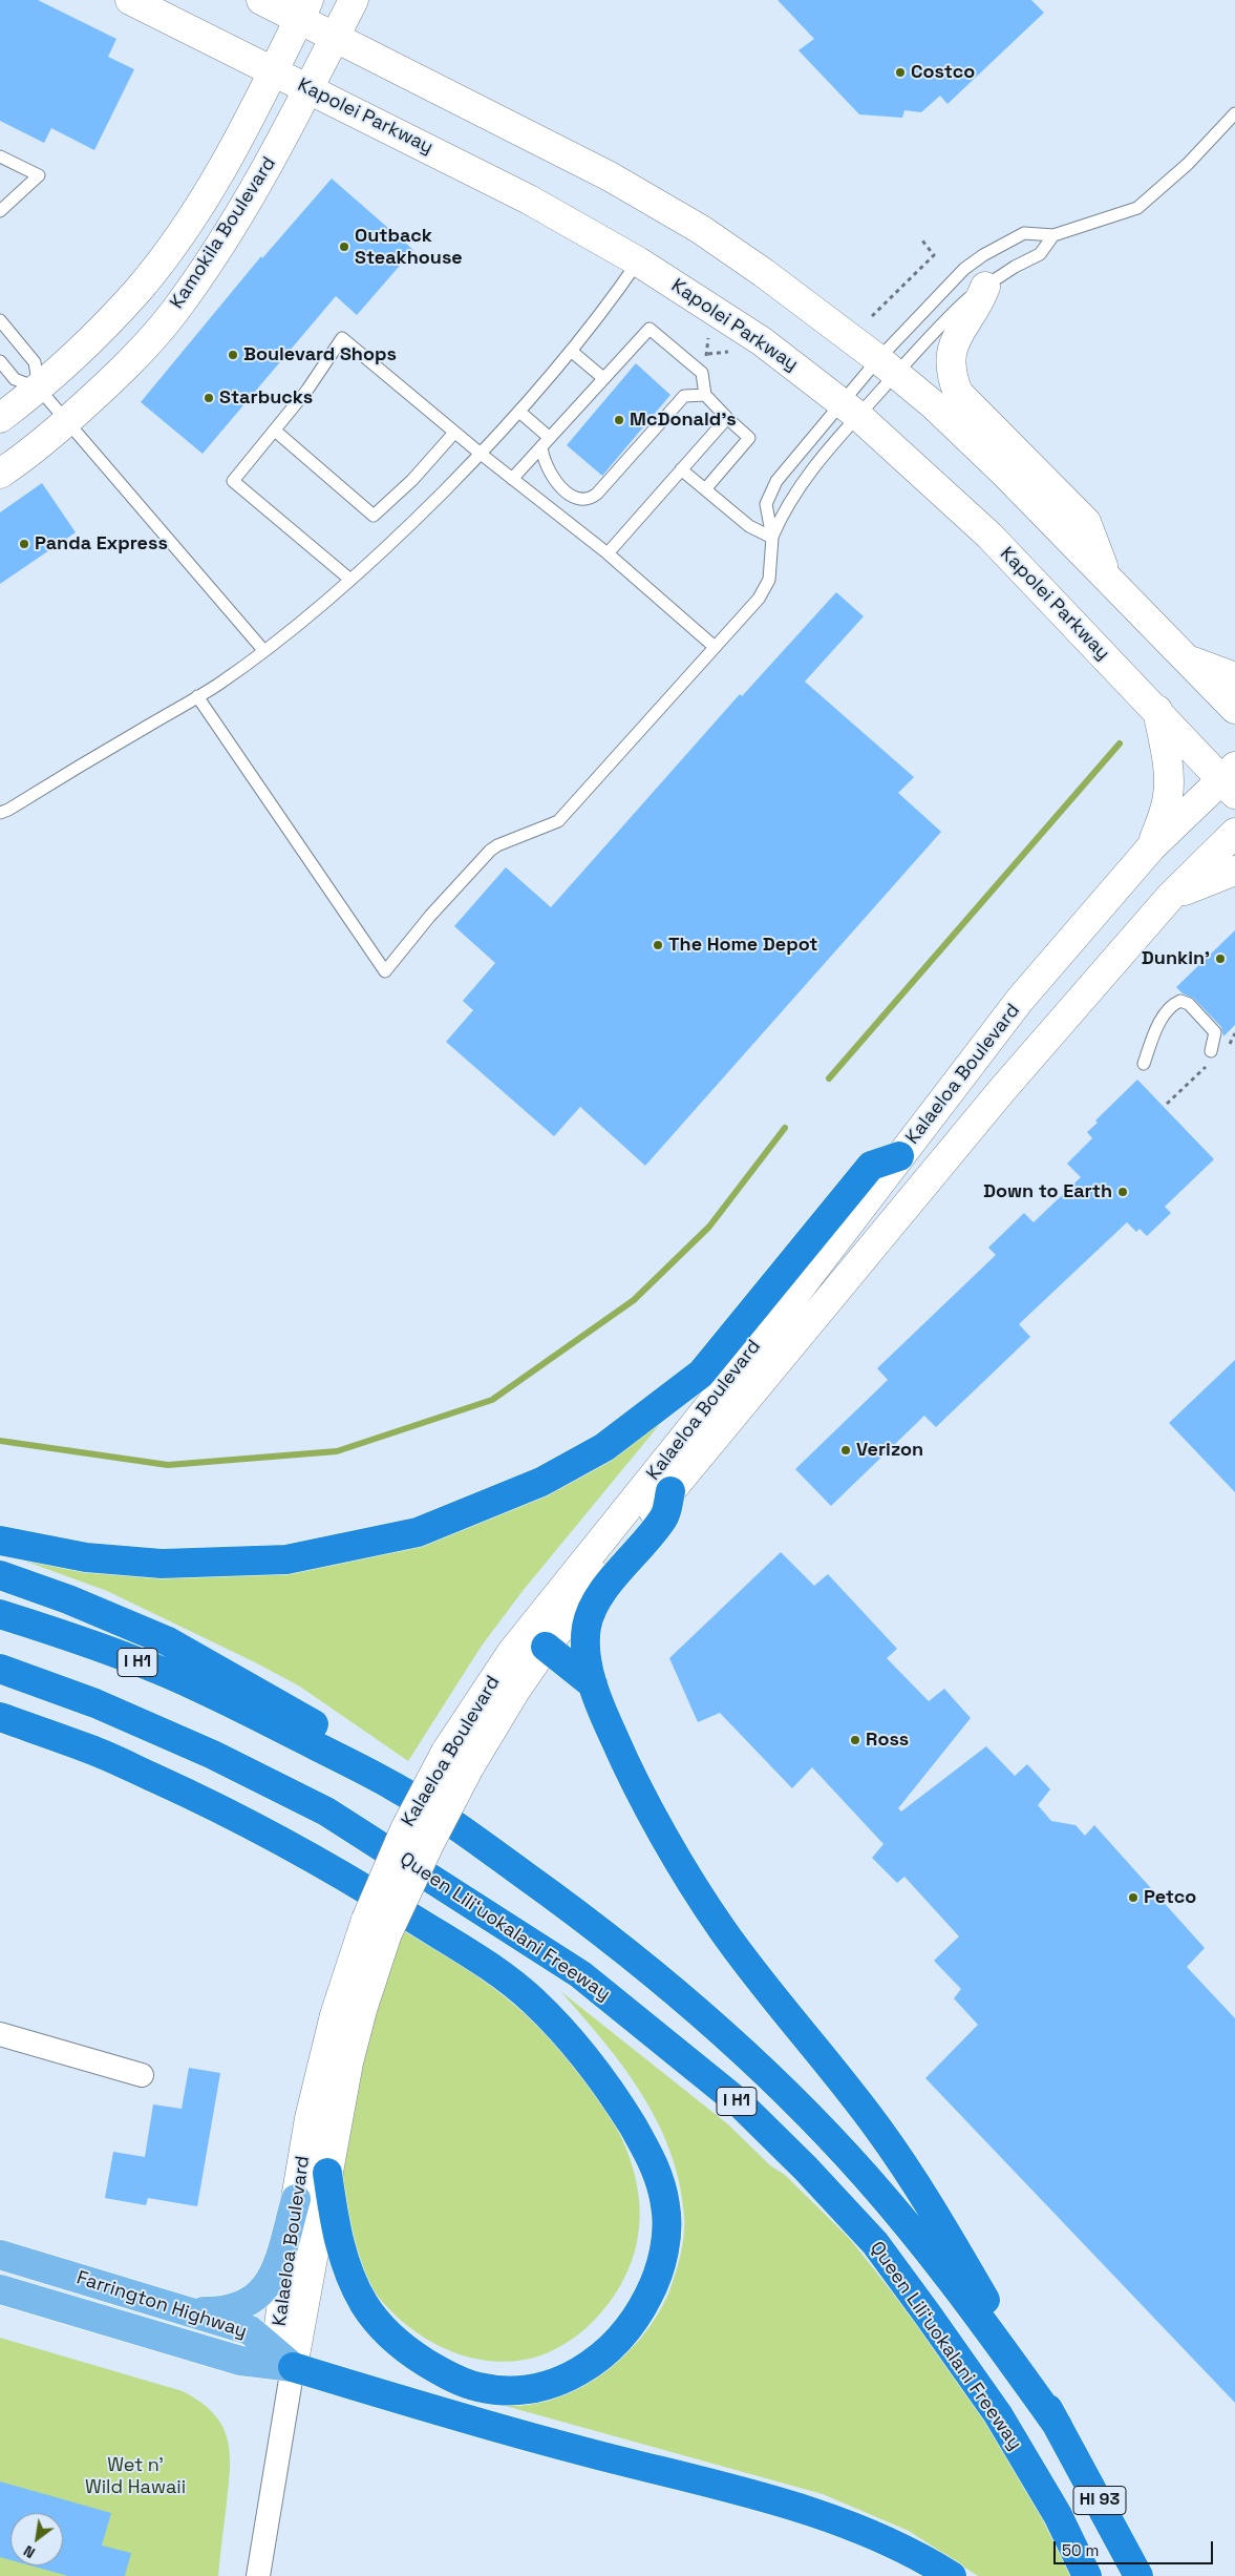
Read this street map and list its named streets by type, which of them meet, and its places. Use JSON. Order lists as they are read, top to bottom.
{
  "streets": {
    "highway": ["I H1", "Queen Liliʻuokalani Freeway", "HI 93"],
    "main road": [
      "Kapolei Parkway",
      "Kamokila Boulevard",
      "Kalaeloa Boulevard",
      "Farrington Highway"
    ]
  },
  "crossings": [
    ["Kapolei Parkway", "Kamokila Boulevard"],
    ["Kapolei Parkway", "Kalaeloa Boulevard"],
    ["Kalaeloa Boulevard", "Farrington Highway"],
    ["Queen Liliʻuokalani Freeway", "HI 93"]
  ],
  "parks": ["Wet n' Wild Hawaii"],
  "places": [
    "Costco",
    "Outback Steakhouse",
    "Boulevard Shops",
    "Starbucks",
    "McDonald's",
    "Panda Express",
    "The Home Depot",
    "Dunkin'",
    "Down to Earth",
    "Verizon",
    "Ross",
    "Petco"
  ],
  "scale_bar": "50 m",
  "north": "bottom left"
}
